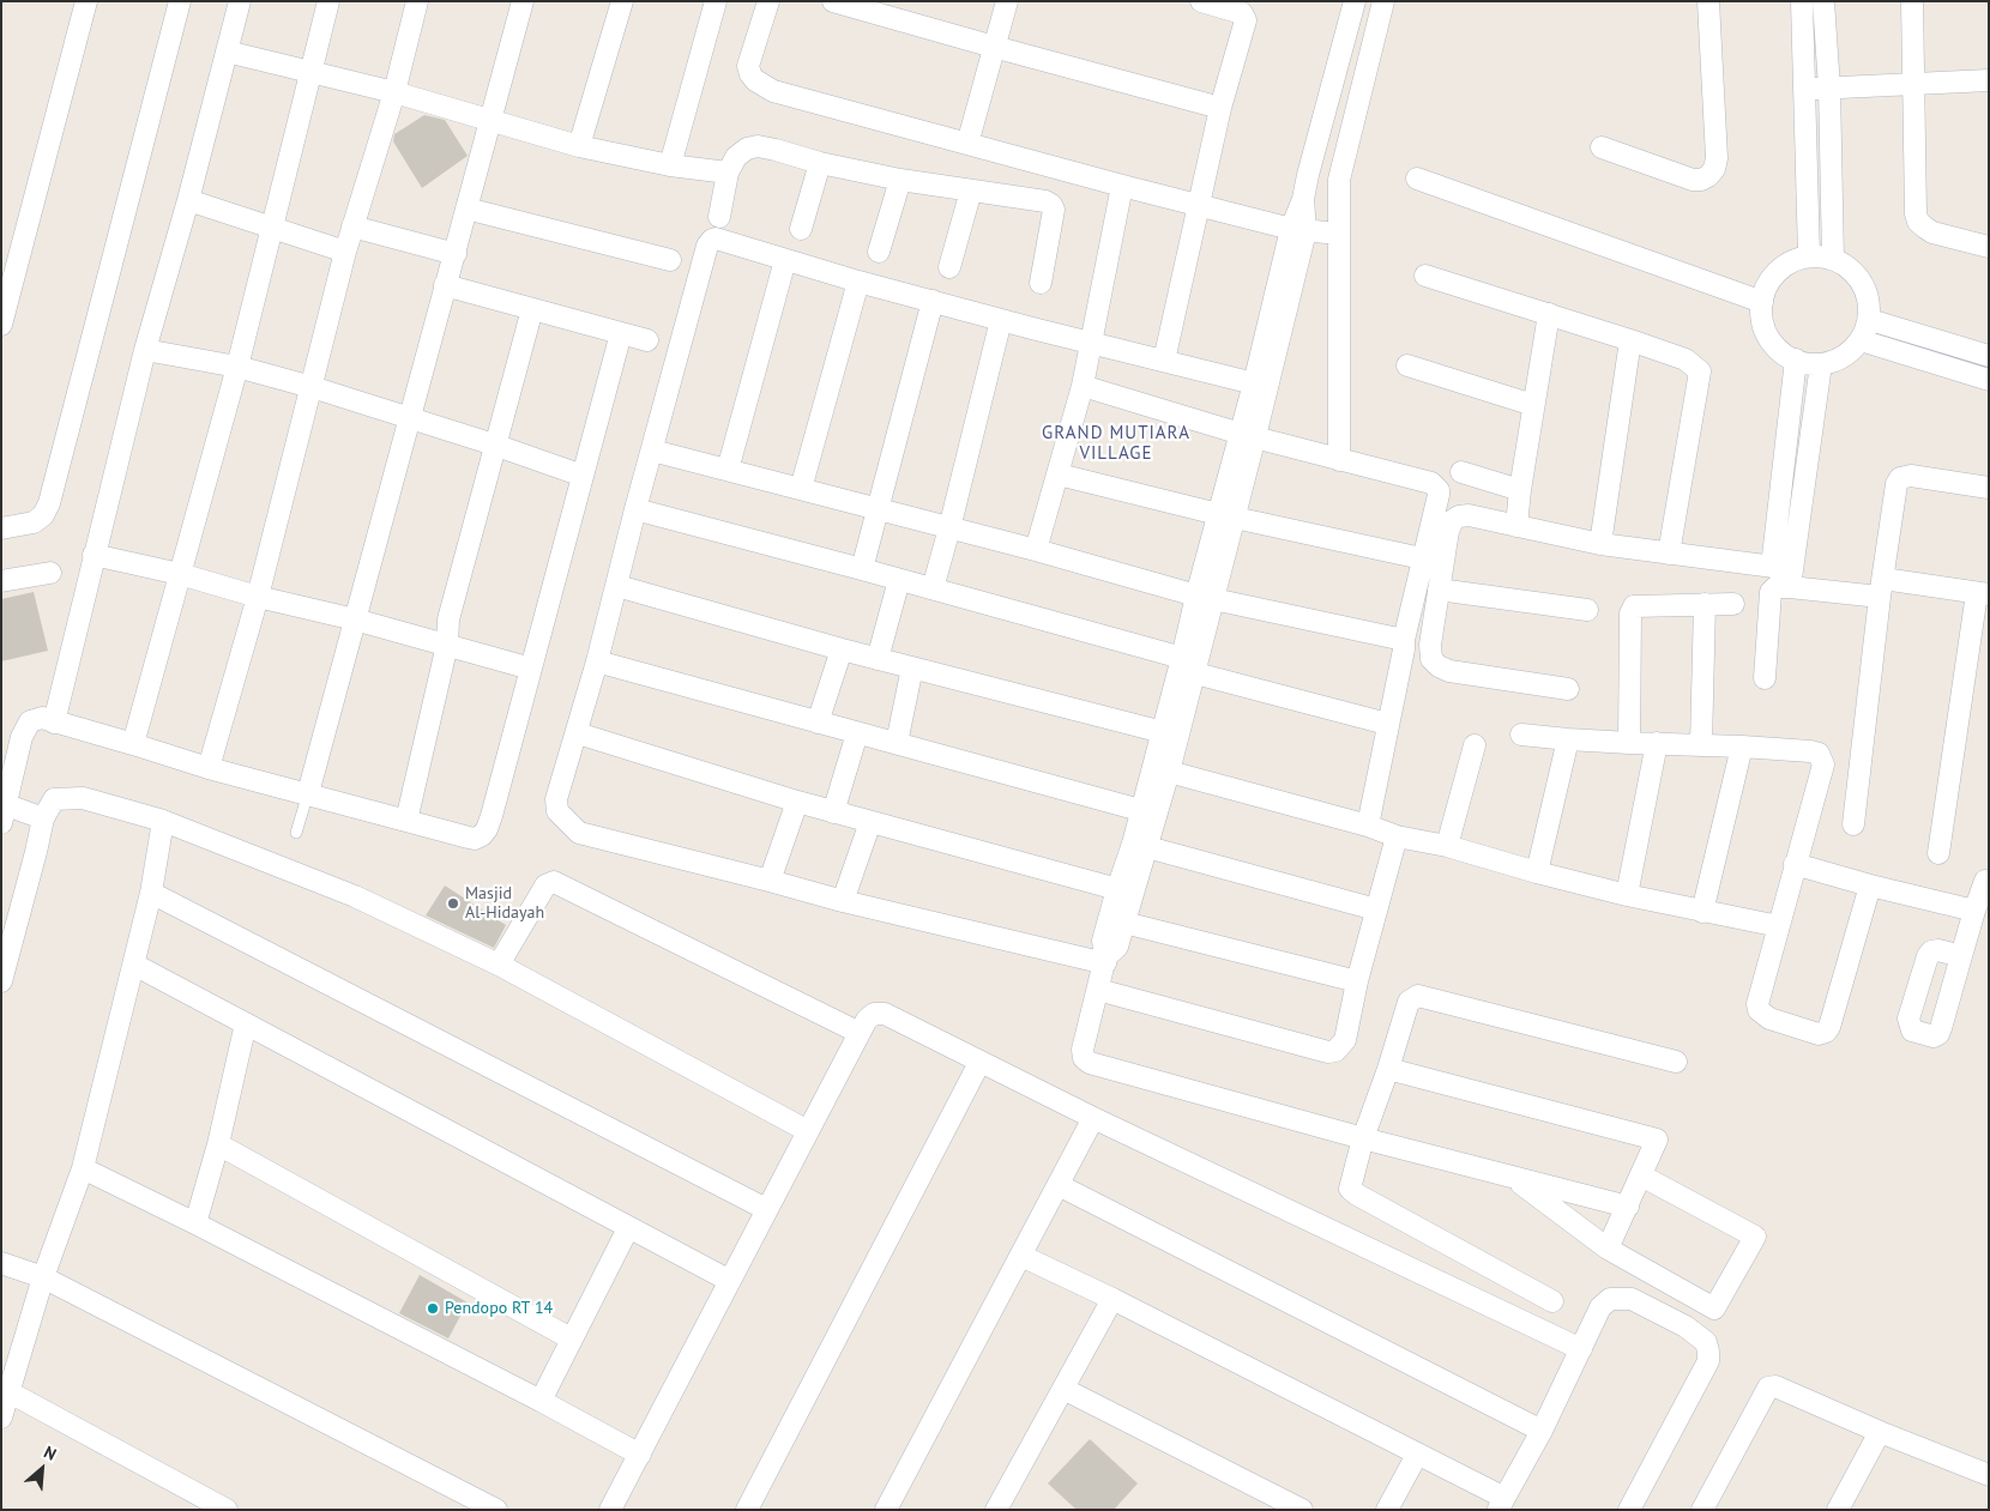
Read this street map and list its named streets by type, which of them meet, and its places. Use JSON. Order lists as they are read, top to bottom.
{
  "districts": ["GRAND MUTIARA VILLAGE"],
  "places": ["Masjid Al-Hidayah", "Pendopo RT 14"],
  "north": "top right"
}
